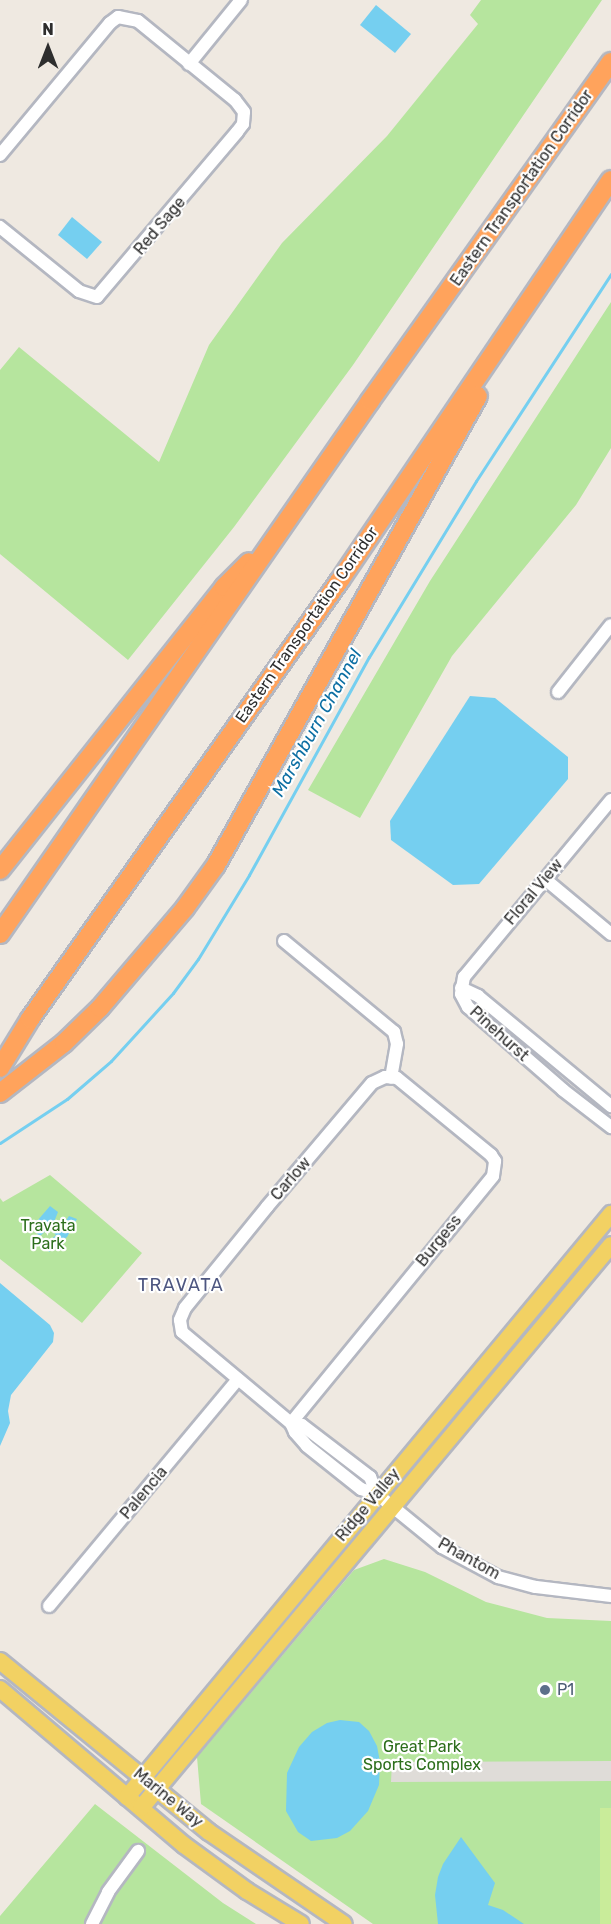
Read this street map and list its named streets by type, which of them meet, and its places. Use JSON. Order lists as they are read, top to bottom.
{
  "streets": {
    "highway": ["Eastern Transportation Corridor"],
    "main road": ["Ridge Valley", "Marine Way"],
    "street": [
      "Red Sage",
      "Floral View",
      "Pinehurst",
      "Carlow",
      "Burgess",
      "Palencia",
      "Phantom"
    ]
  },
  "crossings": [
    ["Floral View", "Pinehurst"],
    ["Carlow", "Burgess"],
    ["Carlow", "Palencia"],
    ["Carlow", "Ridge Valley"],
    ["Carlow", "Phantom"],
    ["Ridge Valley", "Phantom"],
    ["Ridge Valley", "Marine Way"]
  ],
  "districts": ["TRAVATA"],
  "water": ["Marshburn Channel"],
  "parks": ["Travata Park", "Great Park Sports Complex"],
  "places": ["P1"],
  "north": "top"
}
